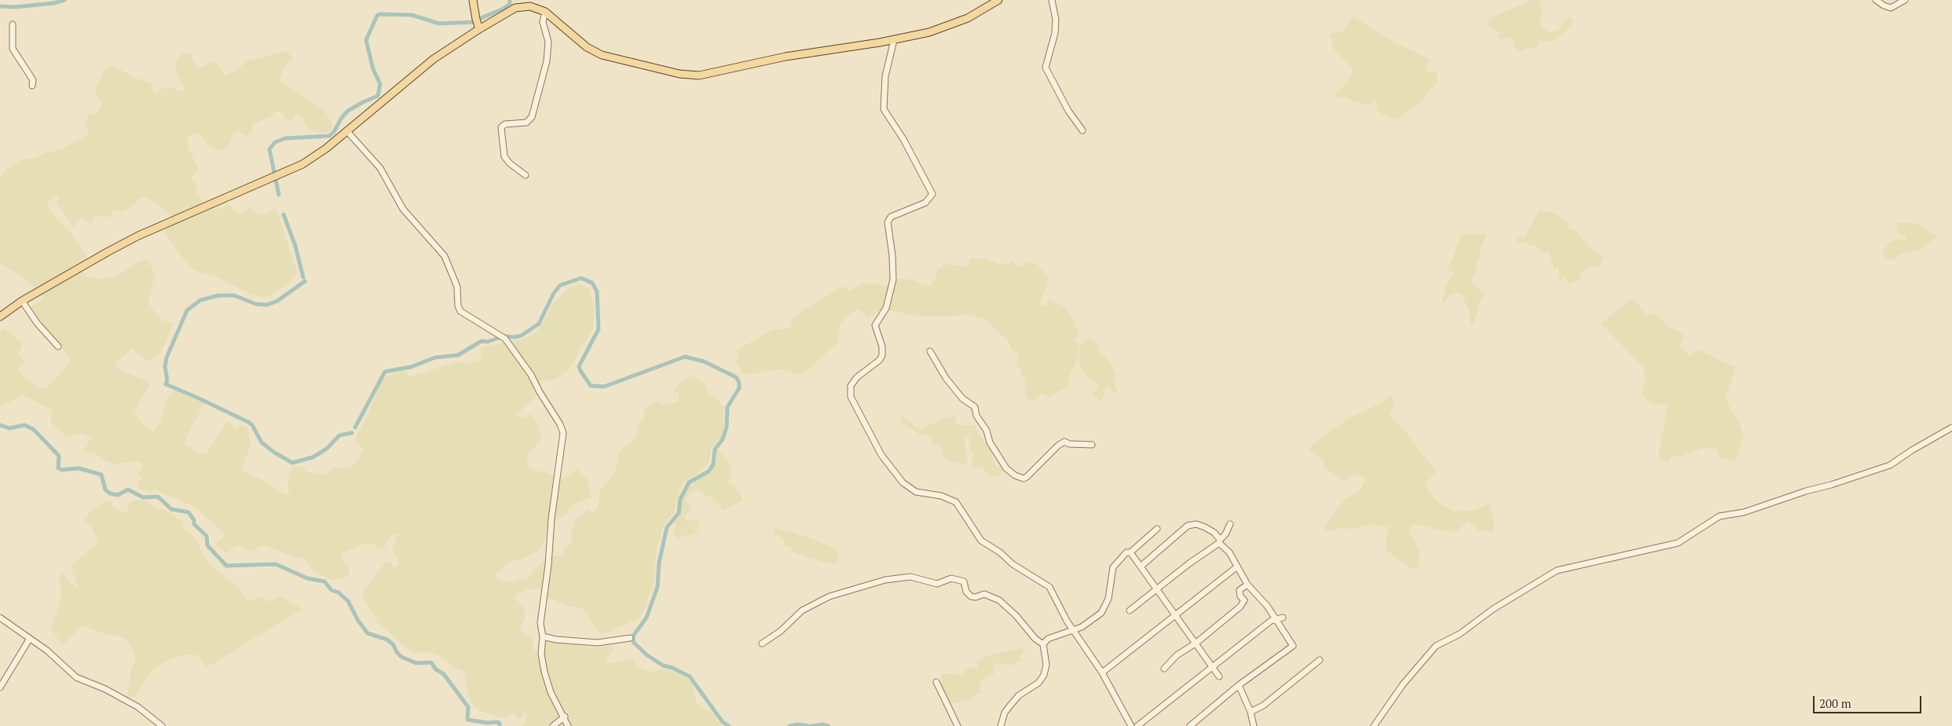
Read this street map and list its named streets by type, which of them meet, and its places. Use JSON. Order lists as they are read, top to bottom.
{
  "scale_bar": "200 m"
}
